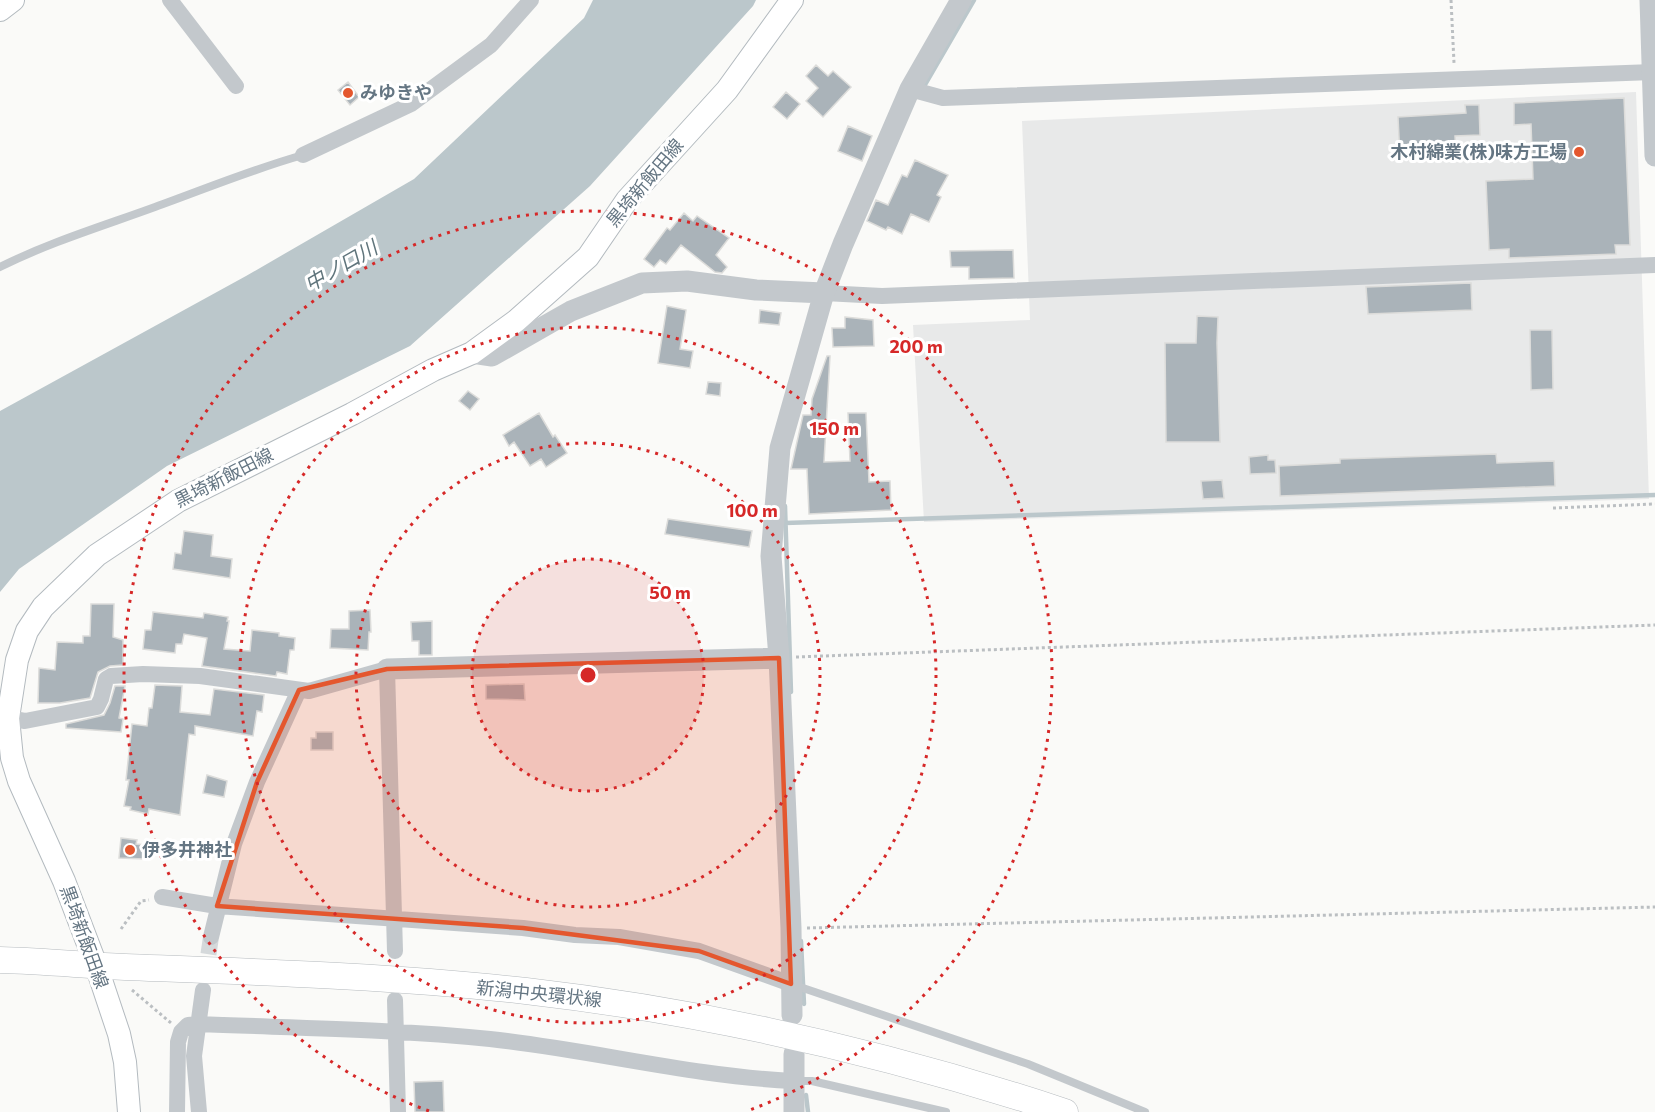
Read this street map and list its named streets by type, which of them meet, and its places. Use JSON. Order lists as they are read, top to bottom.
{
  "streets": {
    "main road": ["黒埼新飯田線", "新潟中央環状線"]
  },
  "crossings": [
    ["黒埼新飯田線", "新潟中央環状線"]
  ],
  "water": ["中ノ口川"],
  "places": ["みゆきや", "木村綿業(株)味方工場", "伊多井神社"],
  "rings": [
    "200 m",
    "150 m",
    "100 m",
    "50 m"
  ]
}
